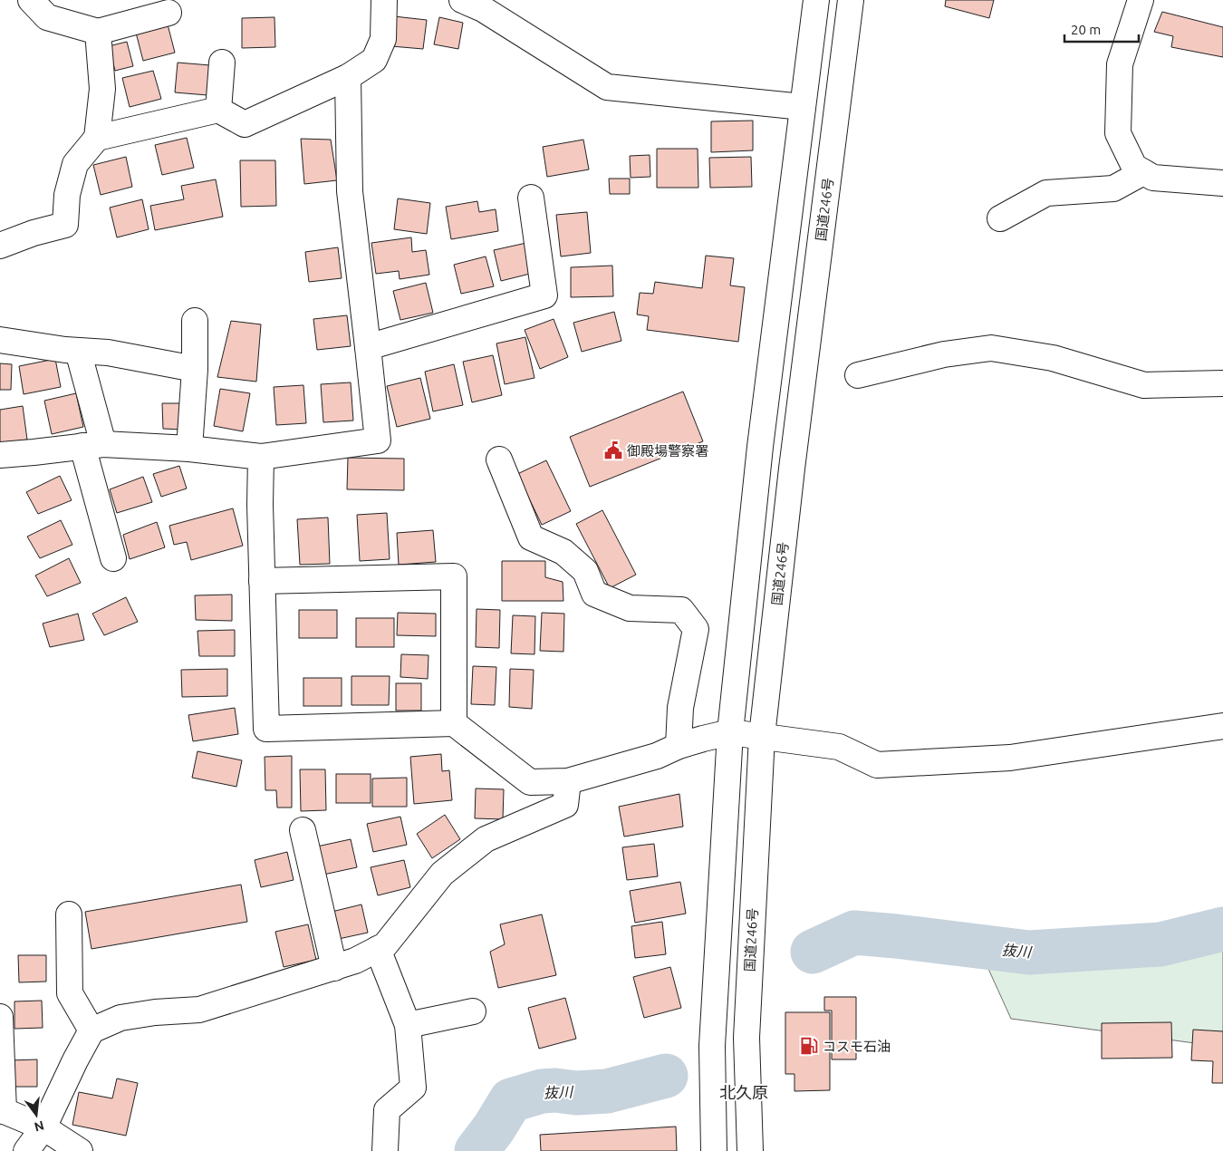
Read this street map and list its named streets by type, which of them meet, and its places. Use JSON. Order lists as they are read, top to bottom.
{
  "streets": {
    "main road": ["国道246号"]
  },
  "districts": ["北久原"],
  "water": ["抜川"],
  "places": {
    "public building": ["御殿場警察署"],
    "fuel station": ["コスモ石油"]
  },
  "scale_bar": "20 m",
  "north": "bottom"
}
